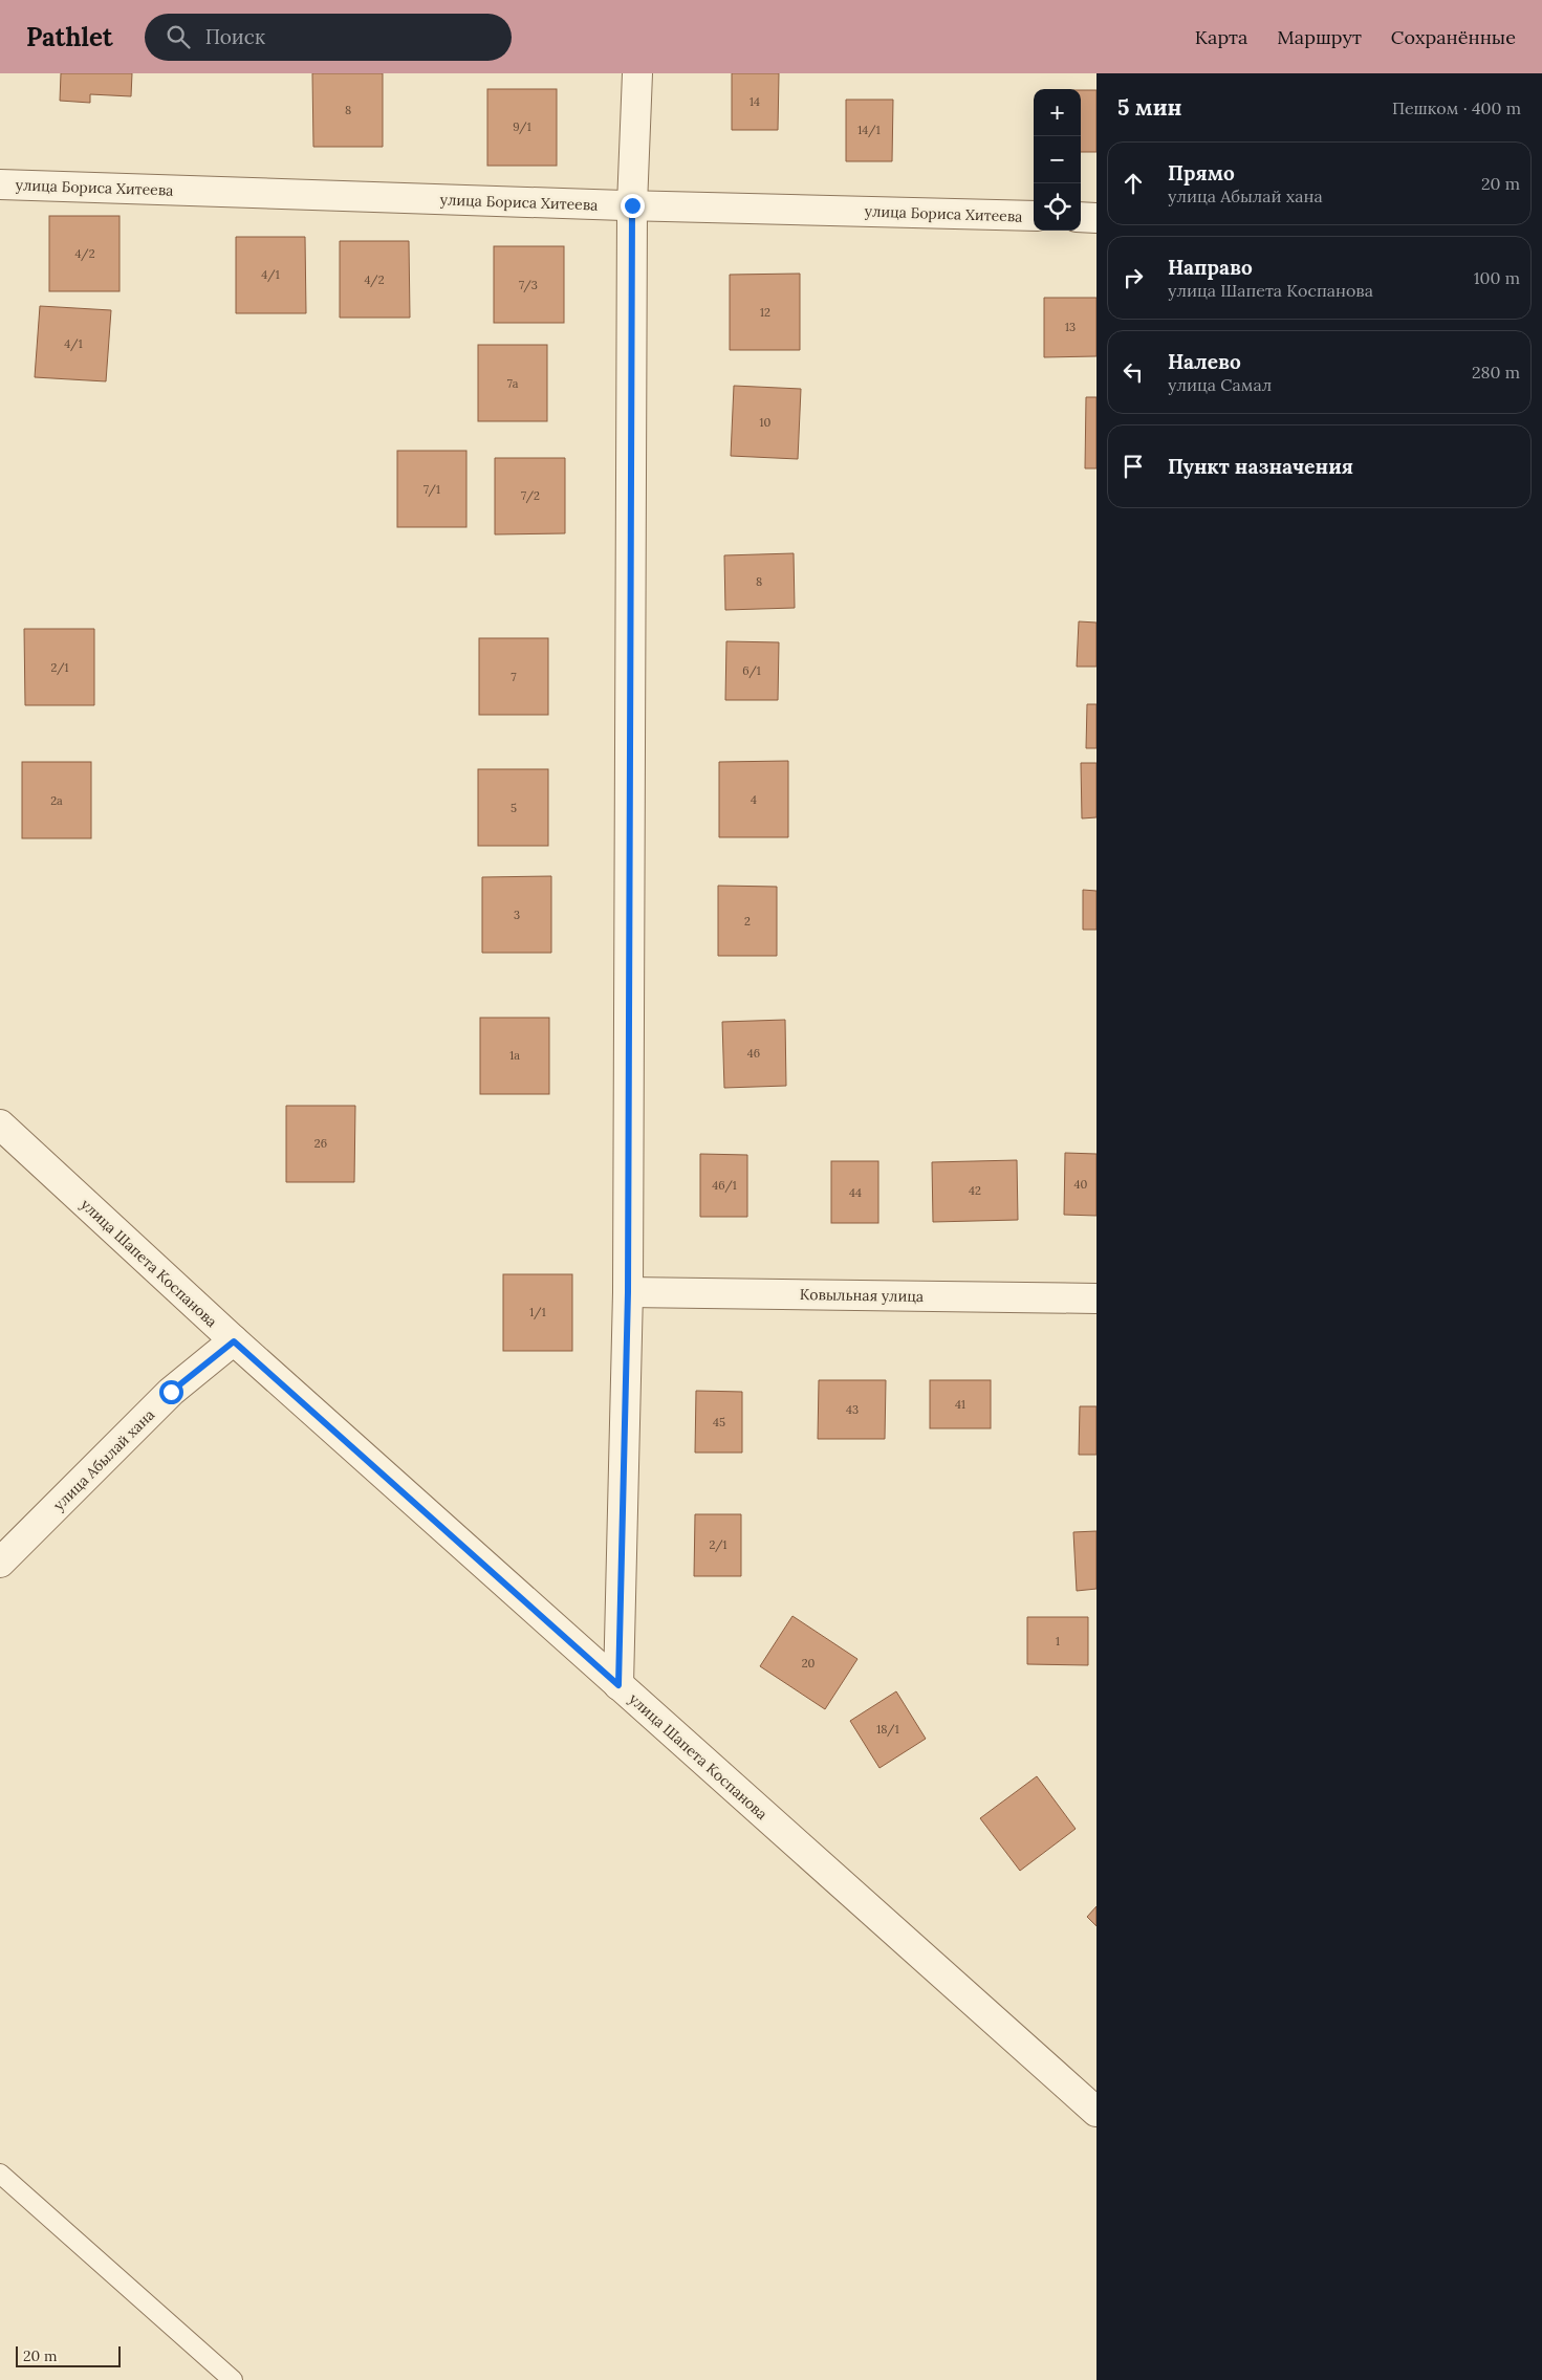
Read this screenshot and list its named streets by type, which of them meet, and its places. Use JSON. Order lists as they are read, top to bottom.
{
  "streets": {
    "street": [
      "улица Бориса Хитеева",
      "улица Шапета Коспанова",
      "Ковыльная улица",
      "улица Абылай хана"
    ]
  },
  "crossings": [
    ["улица Шапета Коспанова", "улица Абылай хана"]
  ],
  "house_numbers": [
    "14",
    "8",
    "9/1",
    "14/1",
    "4/2",
    "4/1",
    "4/2",
    "7/3",
    "12",
    "13",
    "4/1",
    "7а",
    "10",
    "7/1",
    "7/2",
    "8",
    "2/1",
    "6/1",
    "7",
    "4",
    "2а",
    "5",
    "3",
    "2",
    "46",
    "1а",
    "26",
    "40",
    "46/1",
    "42",
    "44",
    "1/1",
    "41",
    "43",
    "45",
    "2/1",
    "1",
    "20",
    "18/1"
  ],
  "scale_bar": "20 m",
  "page": {
    "header": "Pathlet",
    "search": "Поиск",
    "nav": ["Карта", "Маршрут", "Сохранённые"],
    "heading": ["5 мин", "Пешком · 400 m"],
    "map_buttons": ["+", "−"],
    "list": [
      ["Прямо", "улица Абылай хана", "20 m"],
      ["Направо", "улица Шапета Коспанова", "100 m"],
      ["Налево", "улица Самал", "280 m"],
      "Пункт назначения"
    ],
    "scale": "20 m"
  }
}
